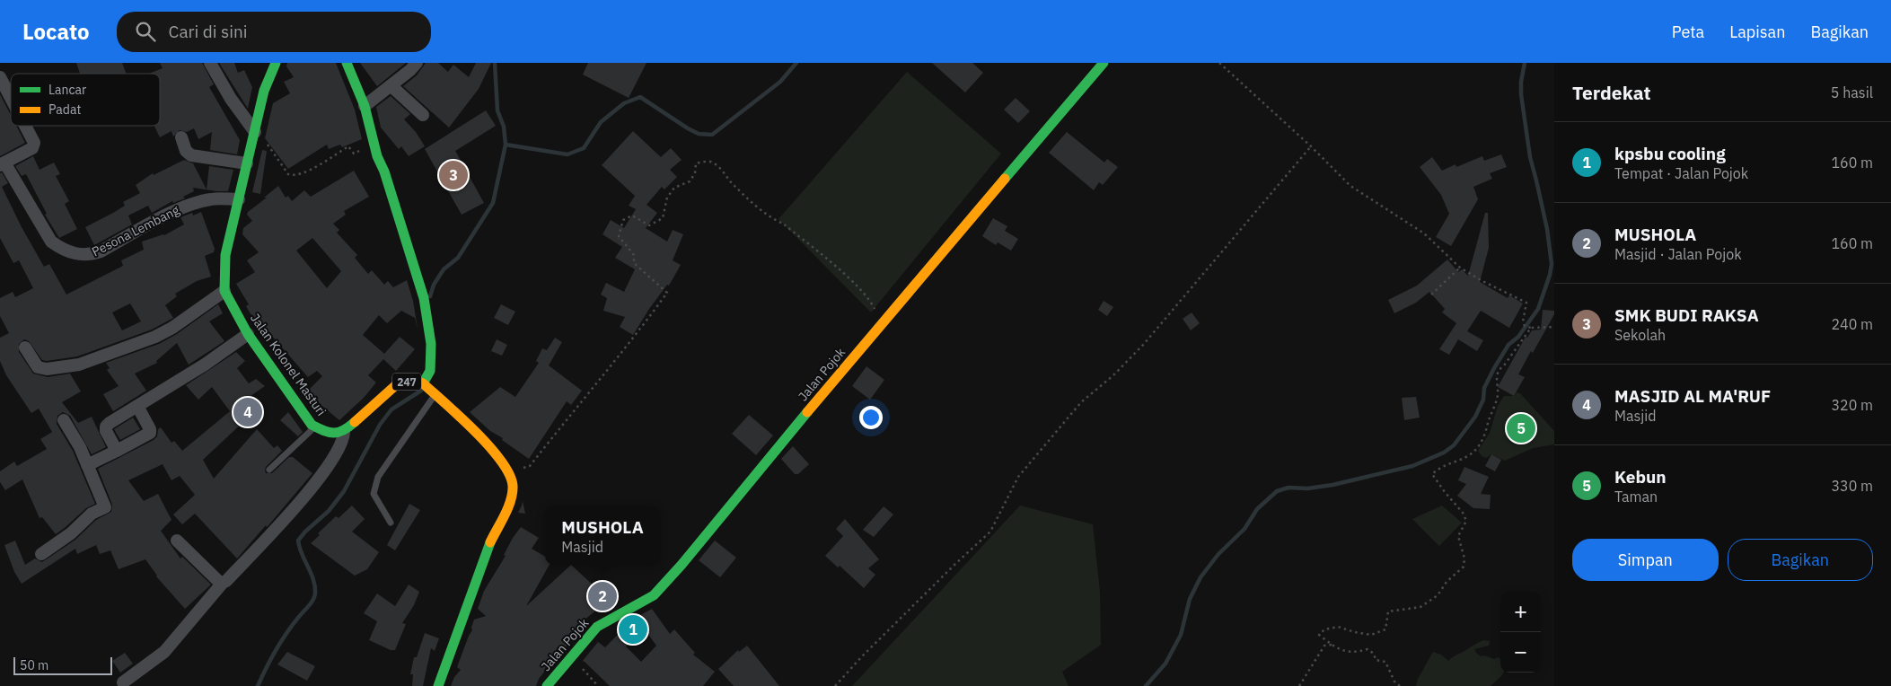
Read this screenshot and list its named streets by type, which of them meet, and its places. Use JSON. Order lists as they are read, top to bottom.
{
  "streets": {
    "street": [
      "Pesona Lembang",
      "Jalan Kolonel Masturi",
      "Jalan Pojok",
      "247"
    ]
  },
  "crossings": [
    ["Pesona Lembang", "Jalan Kolonel Masturi"],
    ["Jalan Kolonel Masturi", "247"]
  ],
  "legend": ["Lancar", "Padat"],
  "scale_bar": "50 m",
  "page": {
    "header": "Locato",
    "search": "Cari di sini",
    "nav": ["Peta", "Lapisan", "Bagikan"],
    "heading": ["Terdekat", "5 hasil"],
    "list": [
      {
        "mark": "1",
        "name": "kpsbu cooling",
        "note": "Tempat · Jalan Pojok",
        "value": "160 m"
      },
      {
        "mark": "2",
        "name": "MUSHOLA",
        "note": "Masjid · Jalan Pojok",
        "value": "160 m"
      },
      {
        "mark": "3",
        "name": "SMK BUDI RAKSA",
        "note": "Sekolah",
        "value": "240 m"
      },
      {
        "mark": "4",
        "name": "MASJID AL MA'RUF",
        "note": "Masjid",
        "value": "320 m"
      },
      {
        "mark": "5",
        "name": "Kebun",
        "note": "Taman",
        "value": "330 m"
      }
    ],
    "pins": [
      "3",
      "4",
      "5",
      "2",
      "1"
    ],
    "popup": ["MUSHOLA", "Masjid"],
    "buttons": ["Simpan", "Bagikan"],
    "map_buttons": ["+", "−"],
    "scale": "50 m"
  }
}
